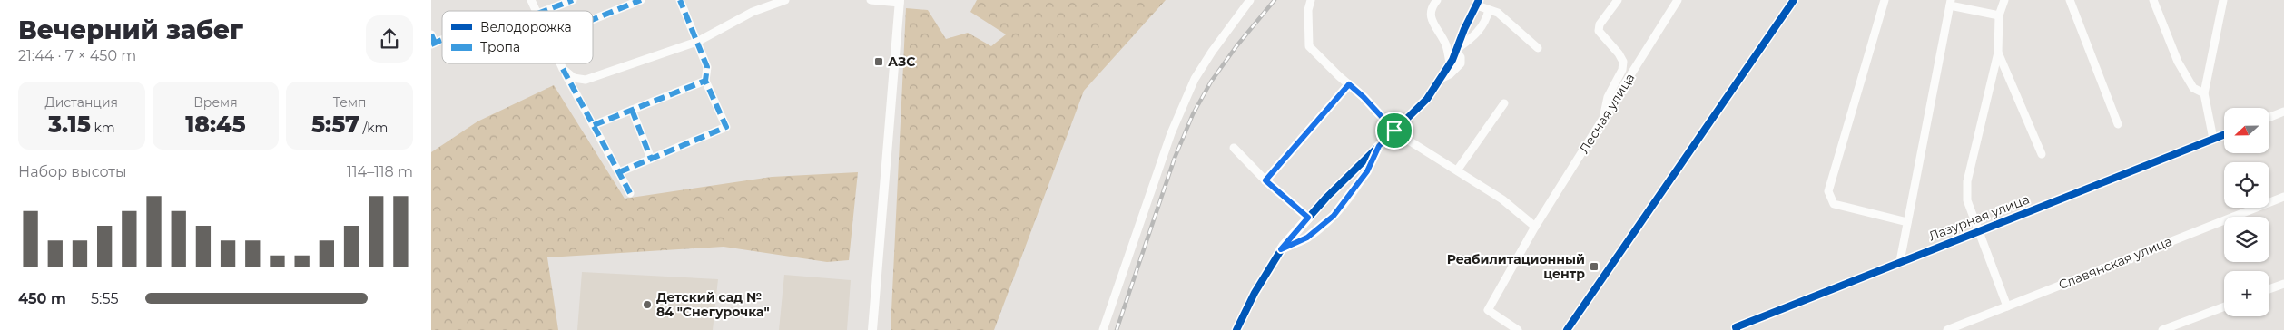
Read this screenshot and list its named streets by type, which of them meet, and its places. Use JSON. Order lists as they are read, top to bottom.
{
  "streets": {
    "street": ["Лесная улица", "Лазурная улица", "Славянская улица"]
  },
  "places": {
    "transit": ["АЗС", "Реабилитационный центр"],
    "other": ["Детский сад № 84 \"Снегурочка\""]
  },
  "legend": ["Велодорожка", "Тропа"],
  "north": "left",
  "page": {
    "heading": ["Вечерний забег", "21:44 · 7 × 450 m"],
    "stats": [
      ["Дистанция", "3.15 km"],
      ["Время", "18:45"],
      ["Темп", "5:57 /km"]
    ],
    "map_buttons": "+",
    "chart": ["Набор высоты", "114–118 m"],
    "list": [
      {
        "name": "450 m",
        "note": "5:55"
      }
    ]
  }
}
